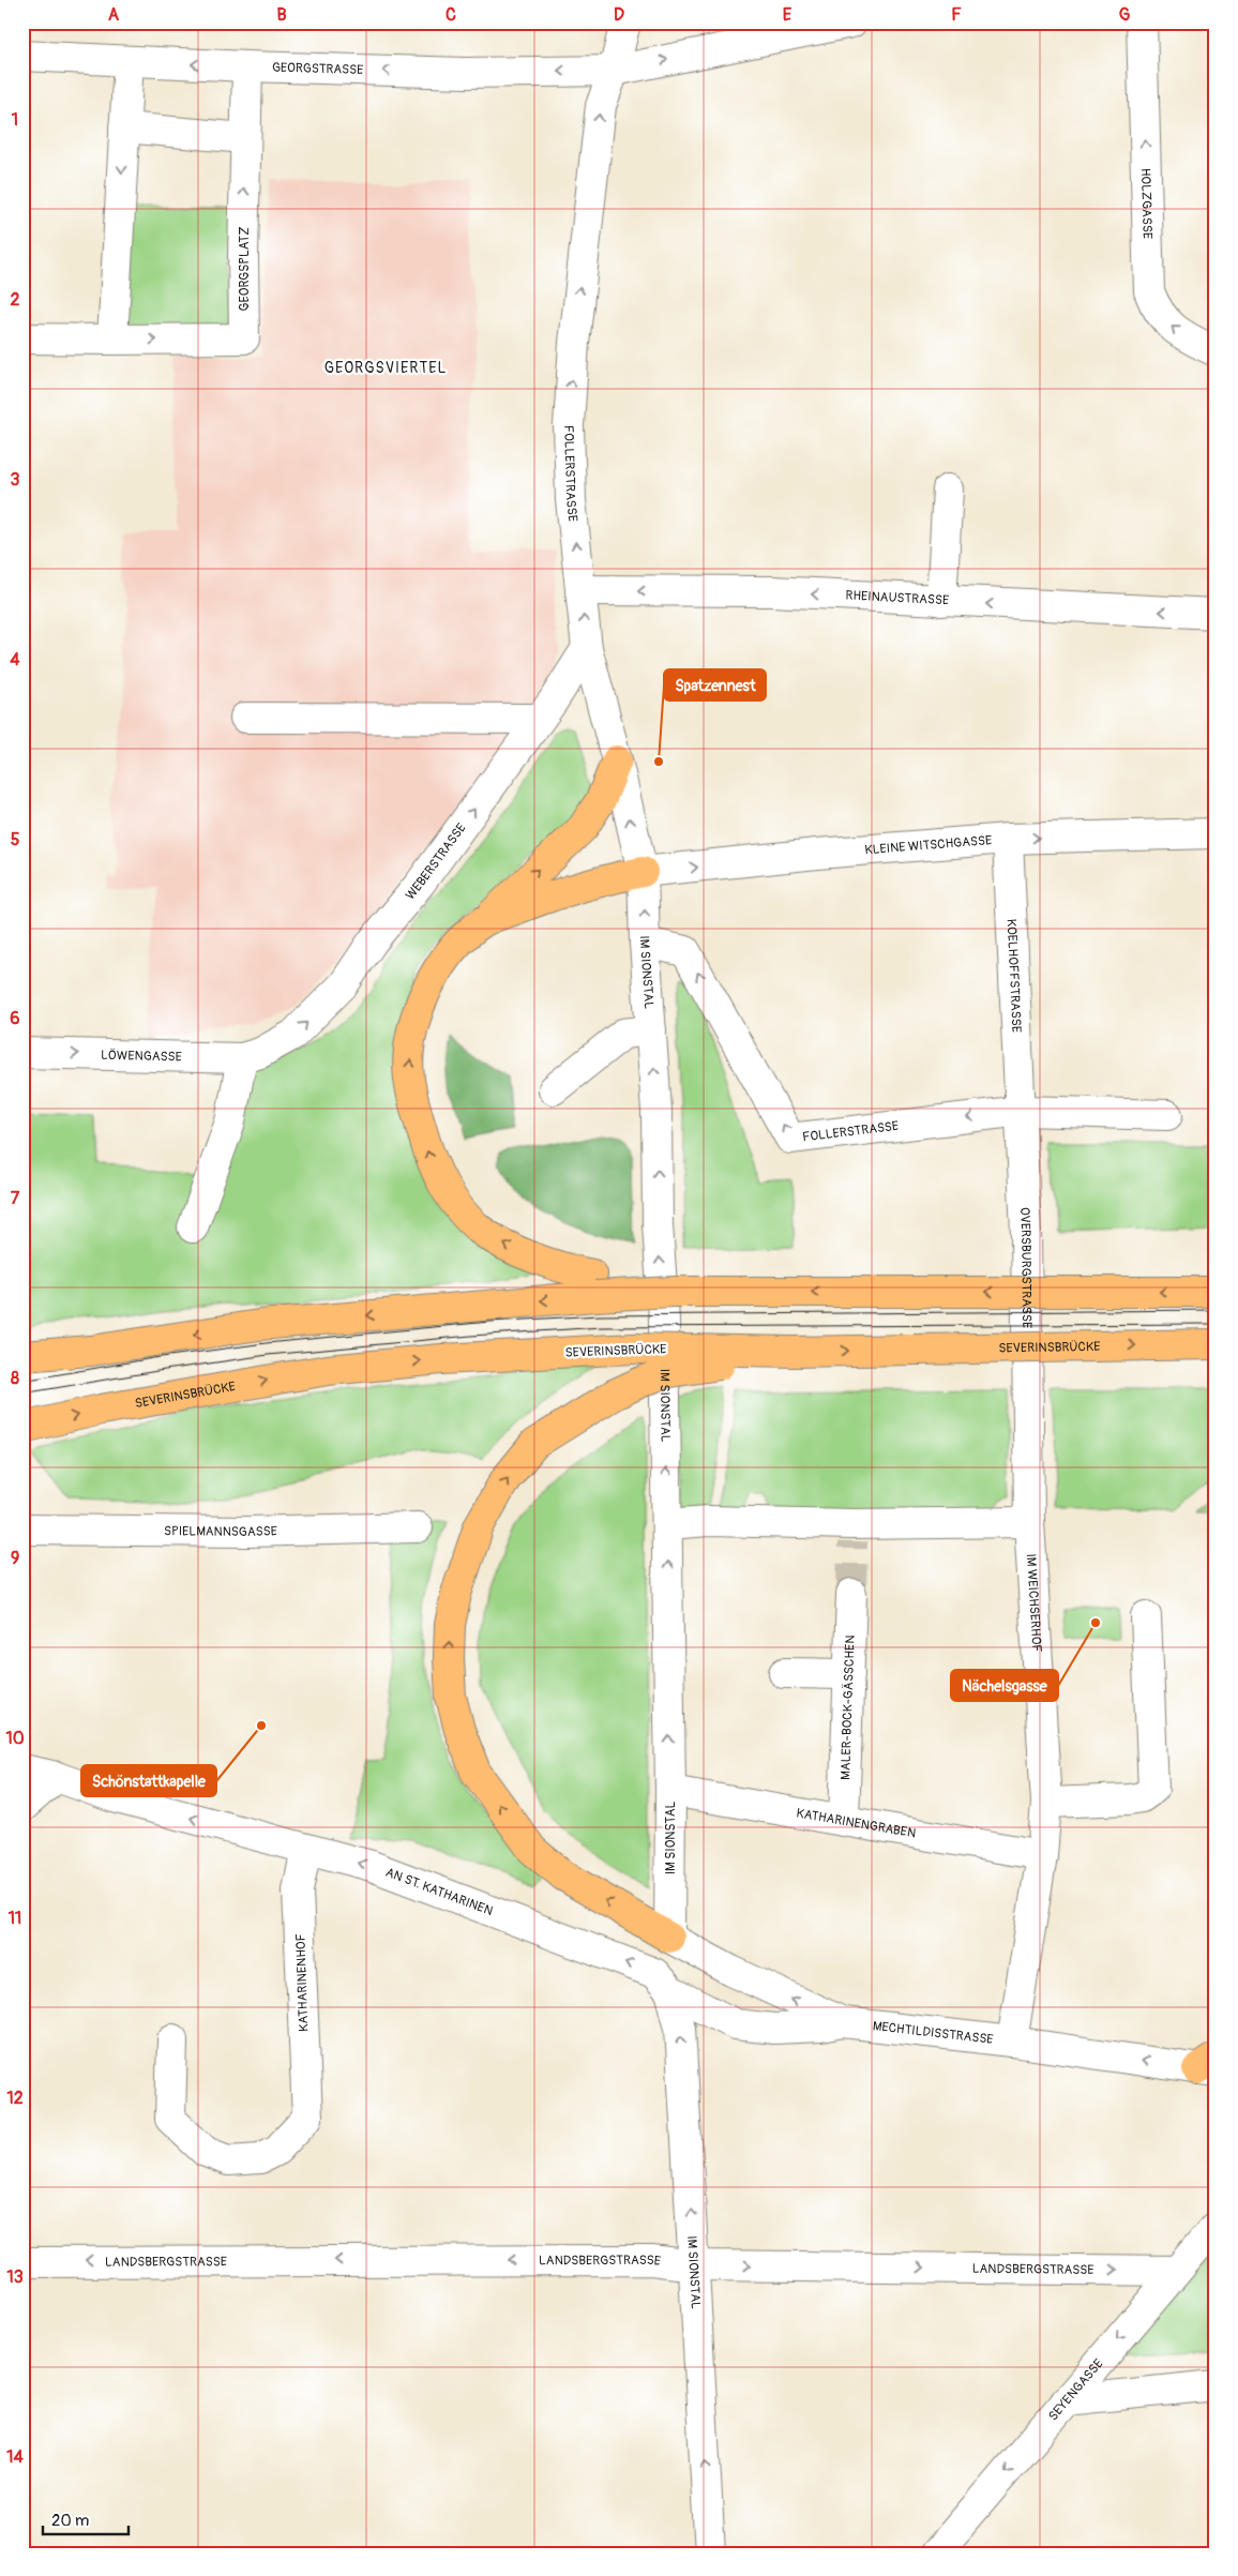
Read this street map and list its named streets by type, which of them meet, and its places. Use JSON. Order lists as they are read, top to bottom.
{
  "streets": {
    "main road": ["SEVERINSBRÜCKE"],
    "street": [
      "GEORGSTRASSE",
      "HOLZGASSE",
      "GEORGSPLATZ",
      "FOLLERSTRASSE",
      "RHEINAUSTRASSE",
      "KLEINE WITSCHGASSE",
      "WEBERSTRASSE",
      "IM SIONSTAL",
      "KOELHOFFSTRASSE",
      "LÖWENGASSE",
      "OVERSBURGSTRASSE",
      "SPIELMANNSGASSE",
      "IM WEICHSERHOF",
      "MALER-BOCK-GÄSSCHEN",
      "KATHARINENGRABEN",
      "AN ST. KATHARINEN",
      "KATHARINENHOF",
      "MECHTILDISSTRASSE",
      "LANDSBERGSTRASSE",
      "SEYENGASSE"
    ]
  },
  "crossings": [
    ["GEORGSTRASSE", "GEORGSPLATZ"],
    ["GEORGSTRASSE", "FOLLERSTRASSE"],
    ["FOLLERSTRASSE", "RHEINAUSTRASSE"],
    ["FOLLERSTRASSE", "KLEINE WITSCHGASSE"],
    ["FOLLERSTRASSE", "WEBERSTRASSE"],
    ["FOLLERSTRASSE", "IM SIONSTAL"],
    ["FOLLERSTRASSE", "KOELHOFFSTRASSE"],
    ["FOLLERSTRASSE", "OVERSBURGSTRASSE"],
    ["KLEINE WITSCHGASSE", "IM SIONSTAL"],
    ["KLEINE WITSCHGASSE", "KOELHOFFSTRASSE"],
    ["WEBERSTRASSE", "LÖWENGASSE"],
    ["IM SIONSTAL", "KATHARINENGRABEN"],
    ["IM SIONSTAL", "AN ST. KATHARINEN"],
    ["IM SIONSTAL", "MECHTILDISSTRASSE"],
    ["IM SIONSTAL", "LANDSBERGSTRASSE"],
    ["KOELHOFFSTRASSE", "OVERSBURGSTRASSE"],
    ["OVERSBURGSTRASSE", "IM WEICHSERHOF"],
    ["IM WEICHSERHOF", "KATHARINENGRABEN"],
    ["IM WEICHSERHOF", "MECHTILDISSTRASSE"],
    ["MALER-BOCK-GÄSSCHEN", "KATHARINENGRABEN"],
    ["AN ST. KATHARINEN", "KATHARINENHOF"],
    ["AN ST. KATHARINEN", "MECHTILDISSTRASSE"],
    ["LANDSBERGSTRASSE", "SEYENGASSE"]
  ],
  "one_way": [
    "HOLZGASSE",
    "RHEINAUSTRASSE",
    "KLEINE WITSCHGASSE",
    "WEBERSTRASSE",
    "IM SIONSTAL",
    "LÖWENGASSE",
    "AN ST. KATHARINEN",
    "MECHTILDISSTRASSE",
    "SEYENGASSE"
  ],
  "districts": ["GEORGSVIERTEL"],
  "places": ["Spatzennest", "Nächelsgasse", "Schönstattkapelle"],
  "scale_bar": "20 m",
  "grid": {
    "columns": [
      "A",
      "B",
      "C",
      "D",
      "E",
      "F",
      "G"
    ],
    "rows": [
      "1",
      "2",
      "3",
      "4",
      "5",
      "6",
      "7",
      "8",
      "9",
      "10",
      "11",
      "12",
      "13",
      "14"
    ]
  }
}
